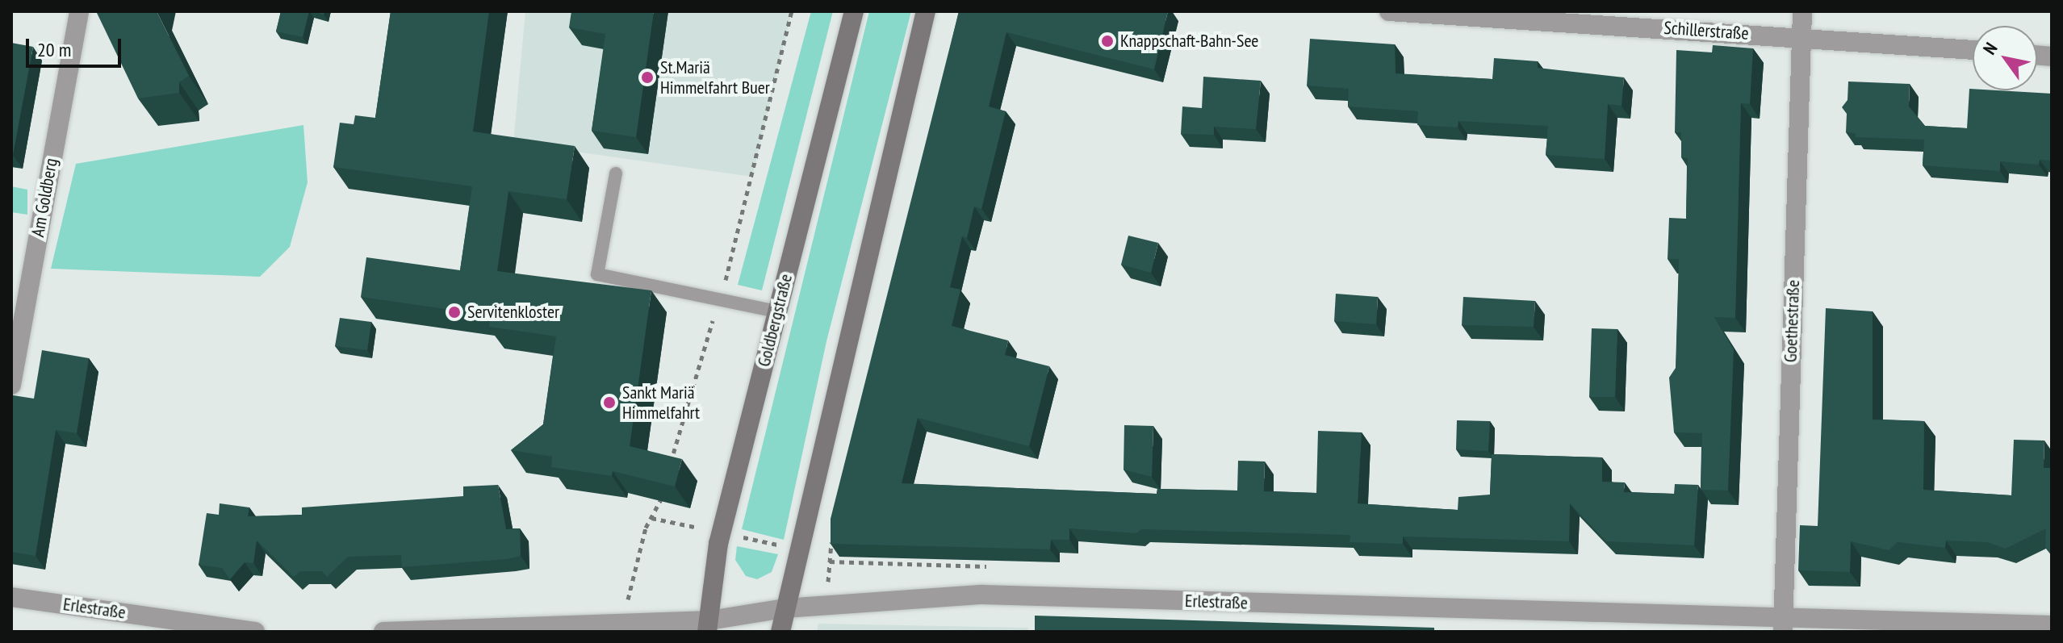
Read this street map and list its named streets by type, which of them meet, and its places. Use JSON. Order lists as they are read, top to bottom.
{
  "streets": {
    "street": [
      "Schillerstraße",
      "Am Goldberg",
      "Goldbergstraße",
      "Goethestraße",
      "Erlestraße"
    ]
  },
  "crossings": [
    ["Schillerstraße", "Goethestraße"],
    ["Goldbergstraße", "Erlestraße"],
    ["Goethestraße", "Erlestraße"]
  ],
  "places": [
    "Knappschaft-Bahn-See",
    "St.Mariä Himmelfahrt Buer",
    "Servitenkloster",
    "Sankt Mariä Himmelfahrt"
  ],
  "scale_bar": "20 m",
  "north": "top left"
}
